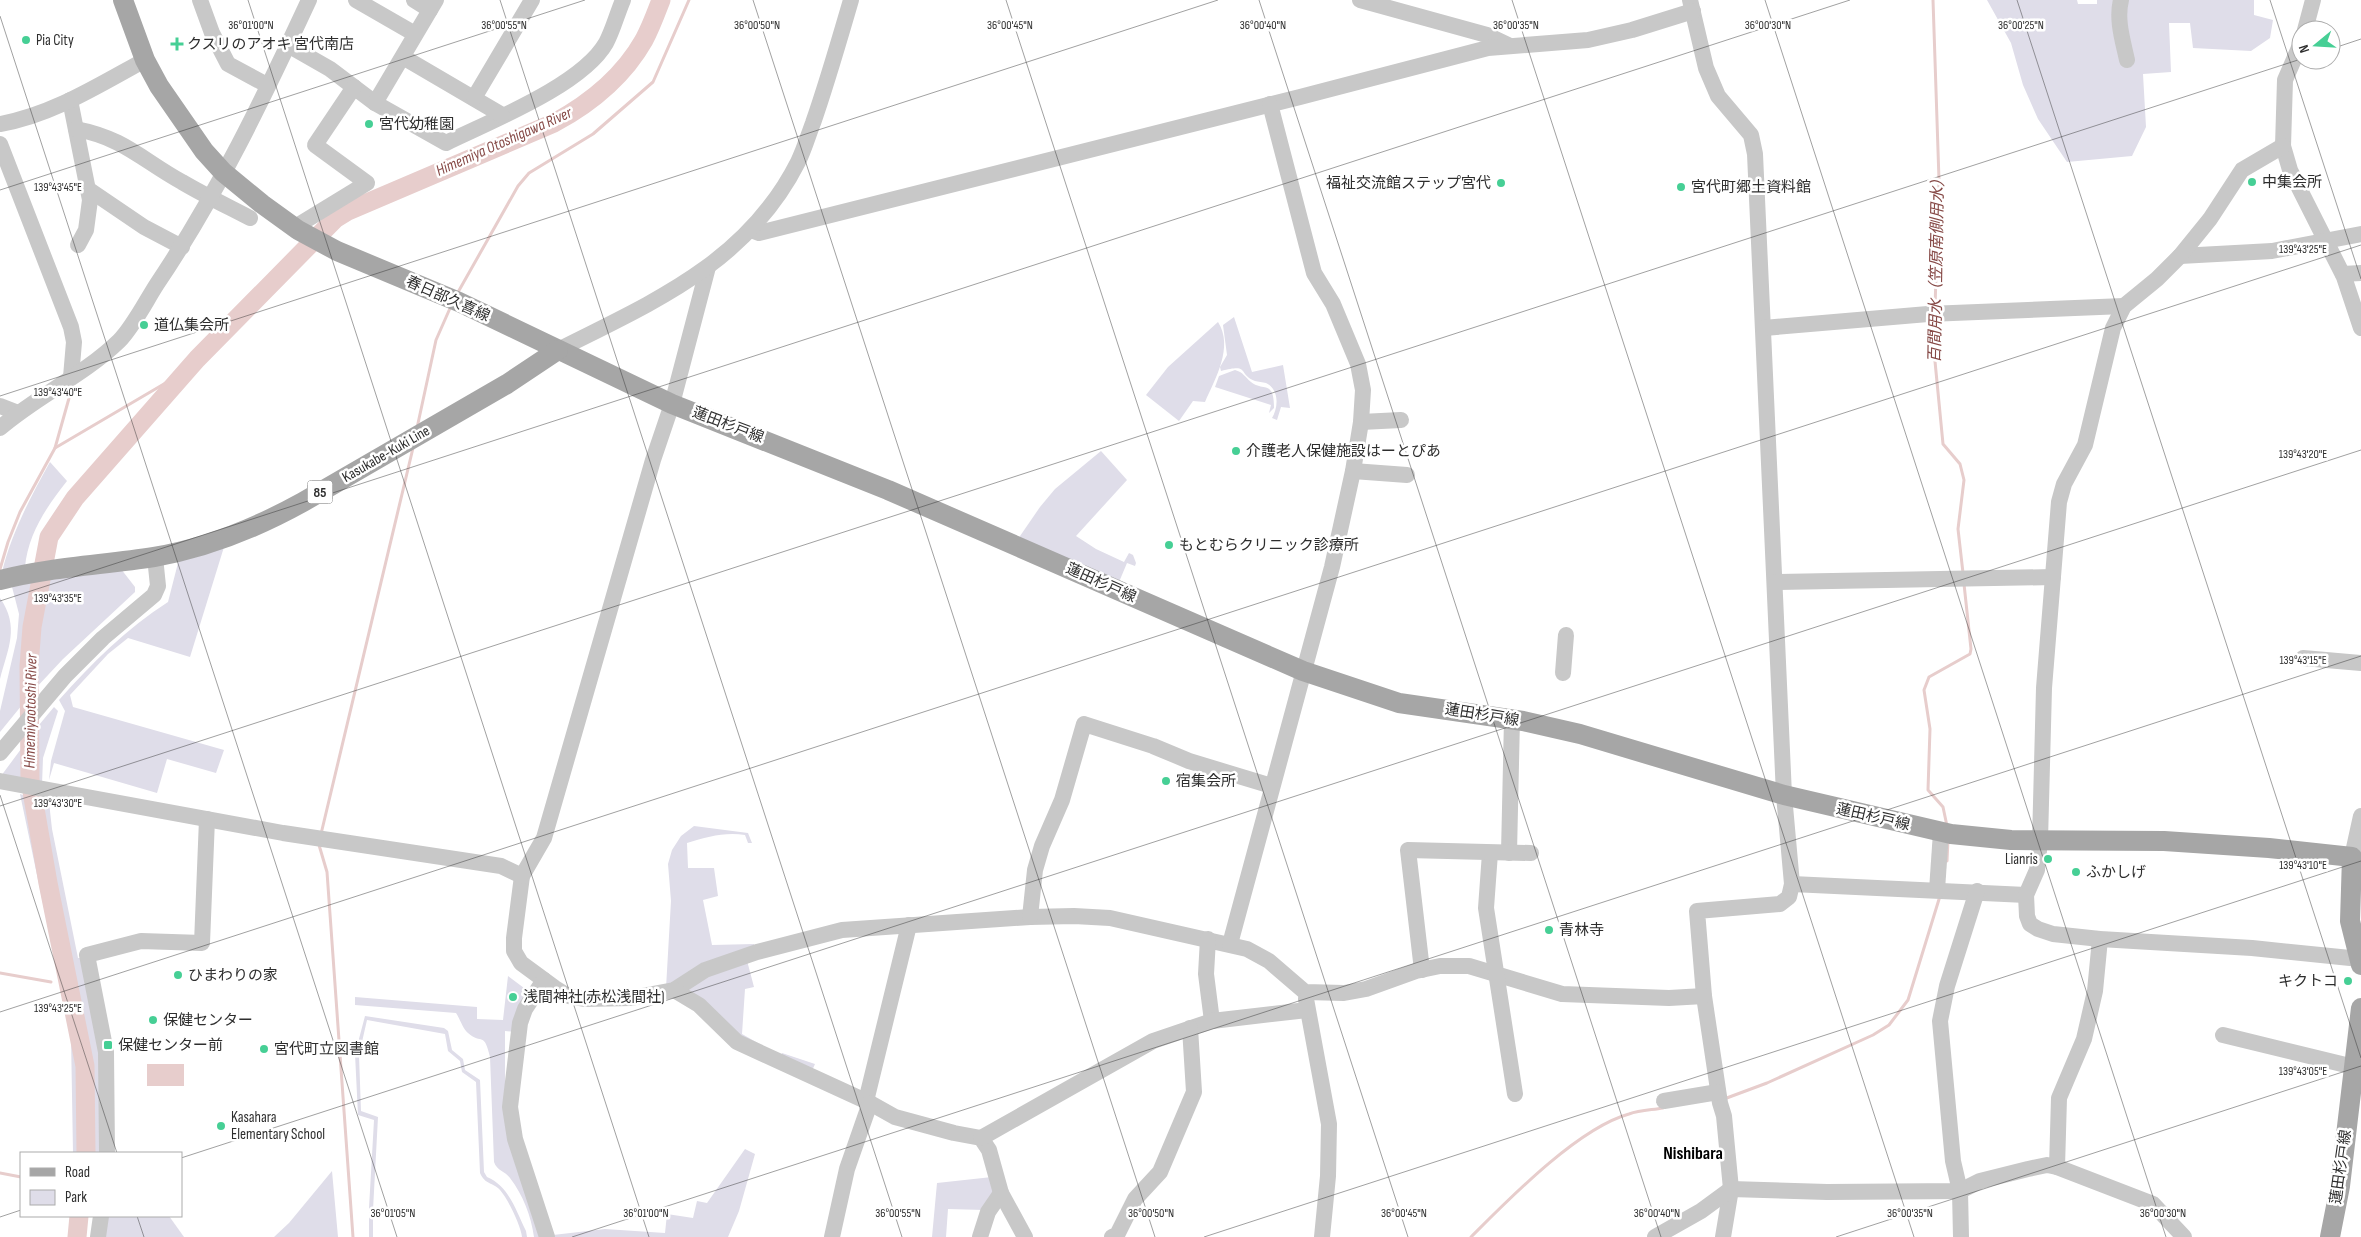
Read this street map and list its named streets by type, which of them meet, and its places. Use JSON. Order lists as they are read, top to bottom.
{
  "streets": {
    "main road": [
      "春日部久喜線",
      "蓮田杉戸線",
      "Kasukabe-Kuki Line",
      "85"
    ]
  },
  "crossings": [
    ["春日部久喜線", "蓮田杉戸線"],
    ["春日部久喜線", "Kasukabe-Kuki Line"],
    ["蓮田杉戸線", "Kasukabe-Kuki Line"]
  ],
  "districts": ["Nishibara"],
  "water": ["Himemiya Otoshigawa River", "百間用水（笠原南側用水）", "Himemiyaotoshi River"],
  "places": {
    "other": [
      "Pia City",
      "宮代幼稚園",
      "中集会所",
      "福祉交流館ステップ宮代",
      "宮代町郷土資料館",
      "道仏集会所",
      "介護老人保健施設はーとぴあ",
      "もとむらクリニック診療所",
      "宿集会所",
      "Lianris",
      "ふかしげ",
      "青林寺",
      "ひまわりの家",
      "キクトコ",
      "浅間神社(赤松浅間社)",
      "保健センター",
      "宮代町立図書館",
      "Kasahara Elementary School"
    ],
    "health": ["クスリのアオキ 宮代南店"],
    "transit": ["保健センター前"]
  },
  "legend": ["Road", "Park"],
  "north": "left",
  "coordinates": [
    "36°01'00\"N",
    "36°00'55\"N",
    "36°00'50\"N",
    "36°00'45\"N",
    "36°00'40\"N",
    "36°00'35\"N",
    "36°00'30\"N",
    "36°00'25\"N",
    "139°43'45\"E",
    "139°43'25\"E",
    "139°43'40\"E",
    "139°43'20\"E",
    "139°43'35\"E",
    "139°43'15\"E",
    "139°43'30\"E",
    "139°43'10\"E",
    "139°43'05\"E",
    "36°01'05\"N"
  ]
}
